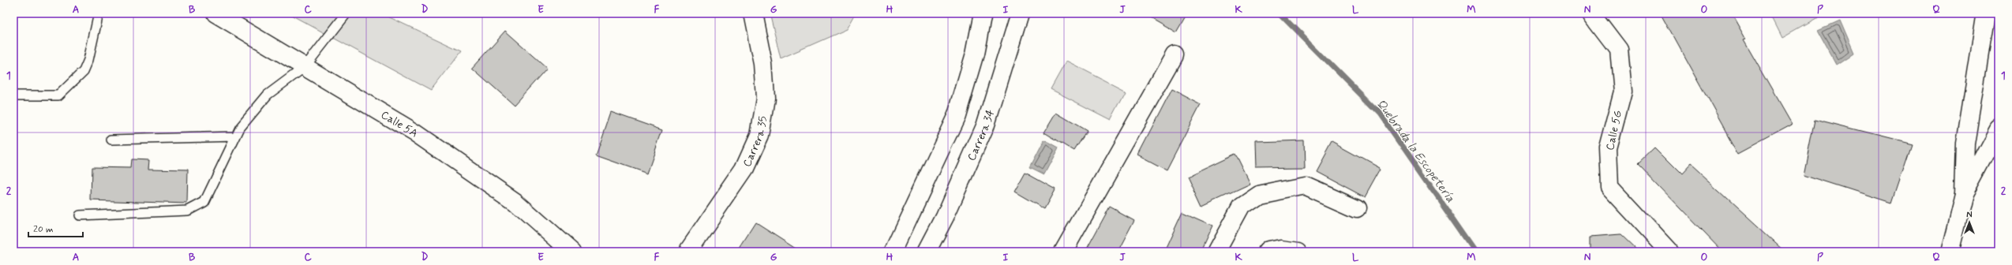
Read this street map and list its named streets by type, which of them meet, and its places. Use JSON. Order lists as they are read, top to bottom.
{
  "streets": {
    "street": [
      "Calle 5A",
      "Calle 5G",
      "Carrera 34",
      "Carrera 35"
    ]
  },
  "water": ["Quebrada la Escopetería"],
  "scale_bar": "20 m",
  "north": "top",
  "grid": {
    "columns": [
      "A",
      "B",
      "C",
      "D",
      "E",
      "F",
      "G",
      "H",
      "I",
      "J",
      "K",
      "L",
      "M",
      "N",
      "O",
      "P",
      "Q"
    ],
    "rows": ["1", "2"]
  }
}
